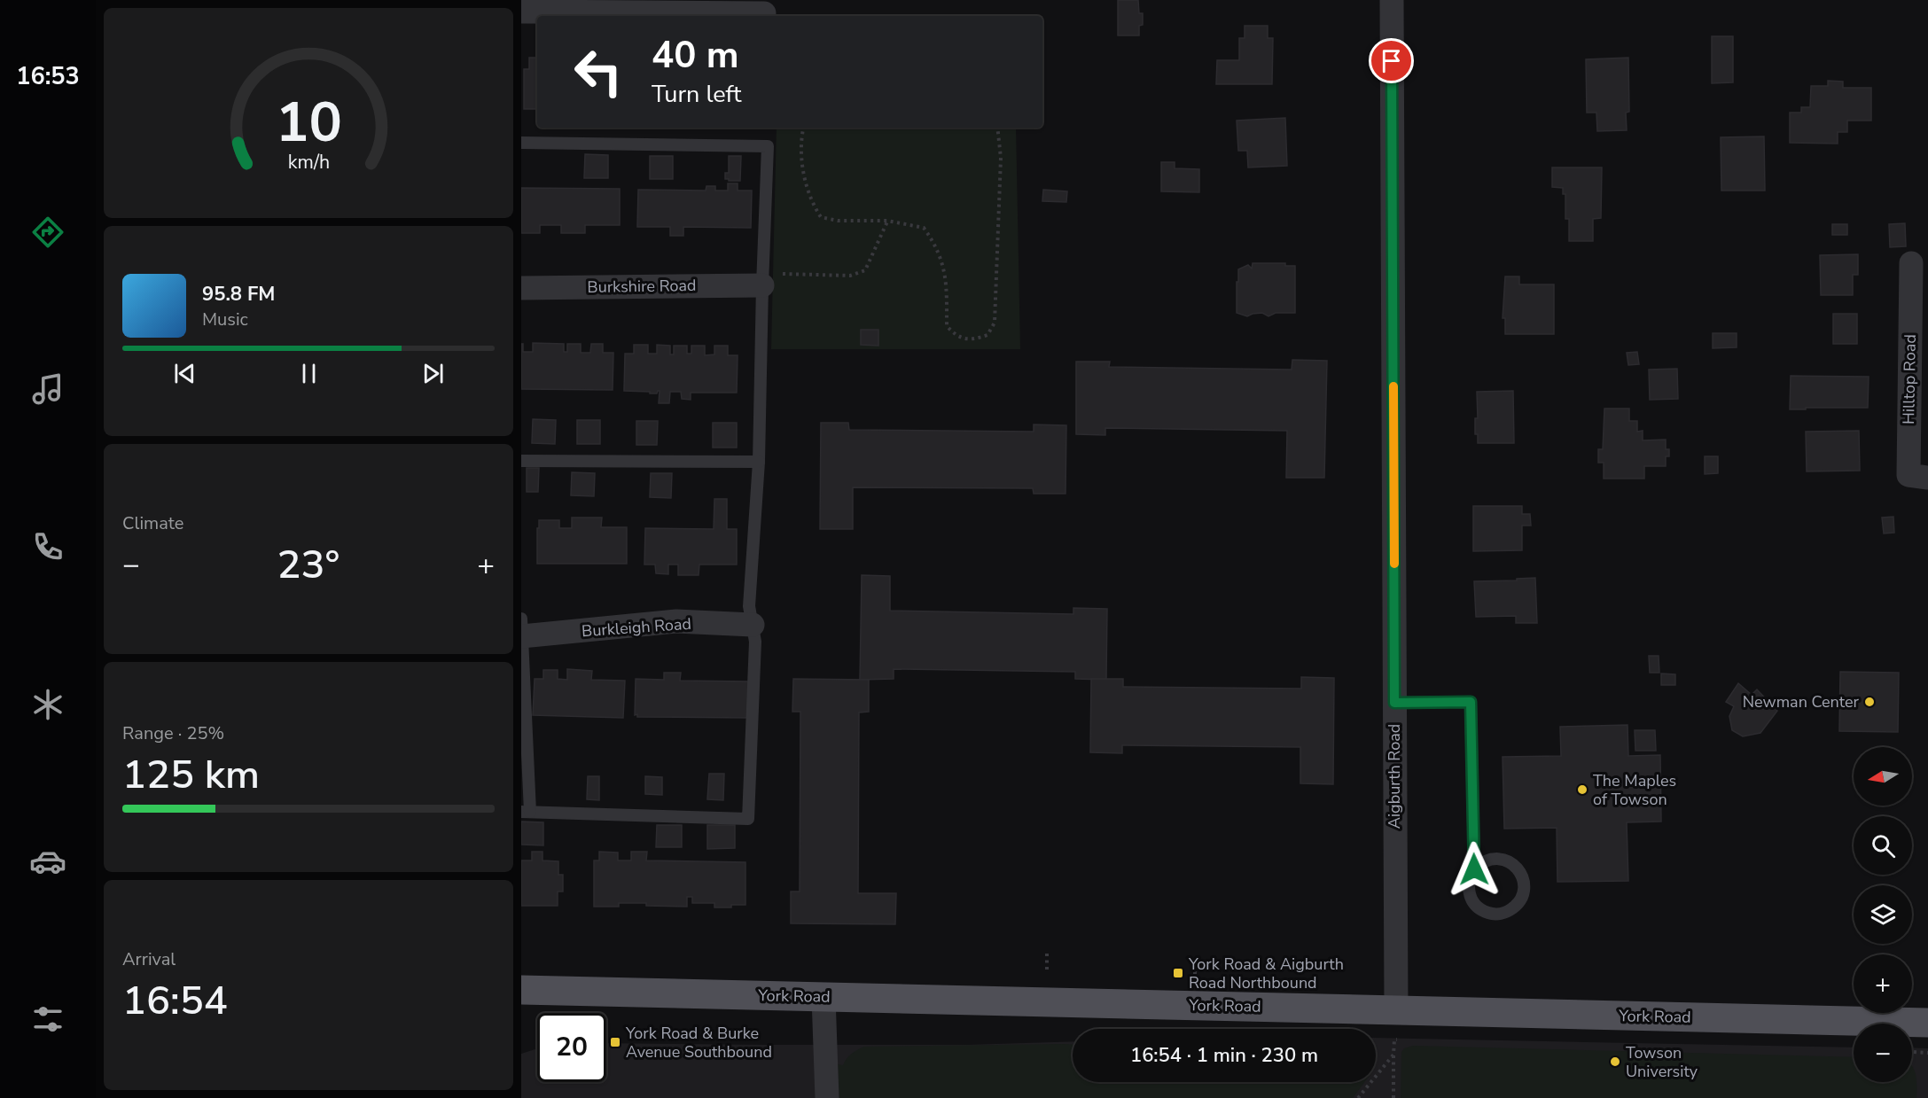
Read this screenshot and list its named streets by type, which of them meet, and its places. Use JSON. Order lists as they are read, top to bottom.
{
  "streets": {
    "main road": ["York Road"],
    "street": [
      "Burkshire Road",
      "Hilltop Road",
      "Burkleigh Road",
      "Aigburth Road"
    ]
  },
  "crossings": [
    ["Aigburth Road", "York Road"]
  ],
  "places": {
    "other": ["Newman Center", "The Maples of Towson", "Towson University"],
    "transit": ["York Road & Aigburth Road Northbound", "York Road & Burke Avenue Southbound"]
  },
  "north": "left",
  "page": {
    "tabs": "16:53",
    "turn": ["40 m", "Turn left"],
    "song": ["95.8 FM", "Music"],
    "tile": [
      "Climate",
      ["Range · 25%", "125 km"],
      ["Arrival", "16:54"]
    ],
    "heat": ["−", "23°", "+"],
    "map_buttons": ["+", "−"],
    "limit": "20",
    "trip": "16:54 · 1 min · 230 m",
    "gauge": ["10", "km/h"]
  }
}
